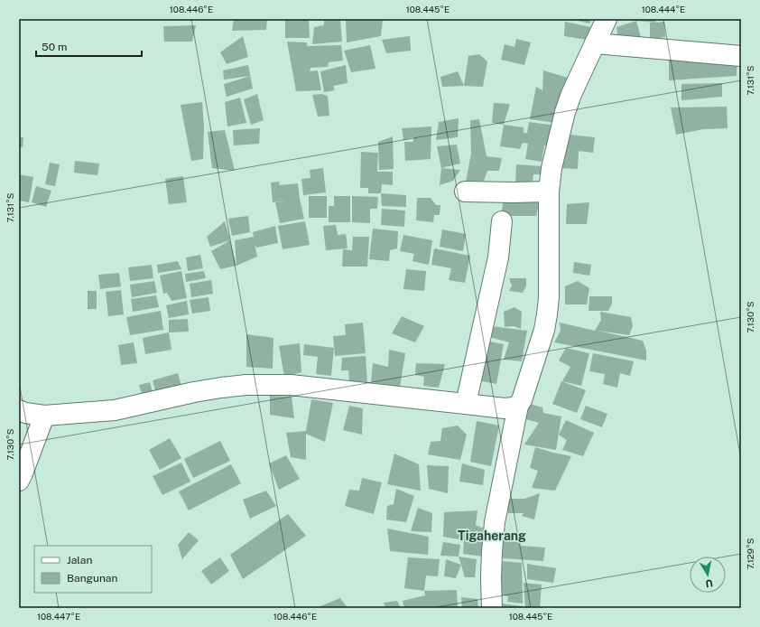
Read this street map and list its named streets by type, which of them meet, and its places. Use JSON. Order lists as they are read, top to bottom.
{
  "districts": ["Tigaherang"],
  "legend": ["Jalan", "Bangunan"],
  "scale_bar": "50 m",
  "north": "bottom",
  "coordinates": [
    "108.446°E",
    "108.445°E",
    "108.444°E",
    "7.131°S",
    "7.130°S",
    "7.129°S",
    "108.447°E"
  ]
}
